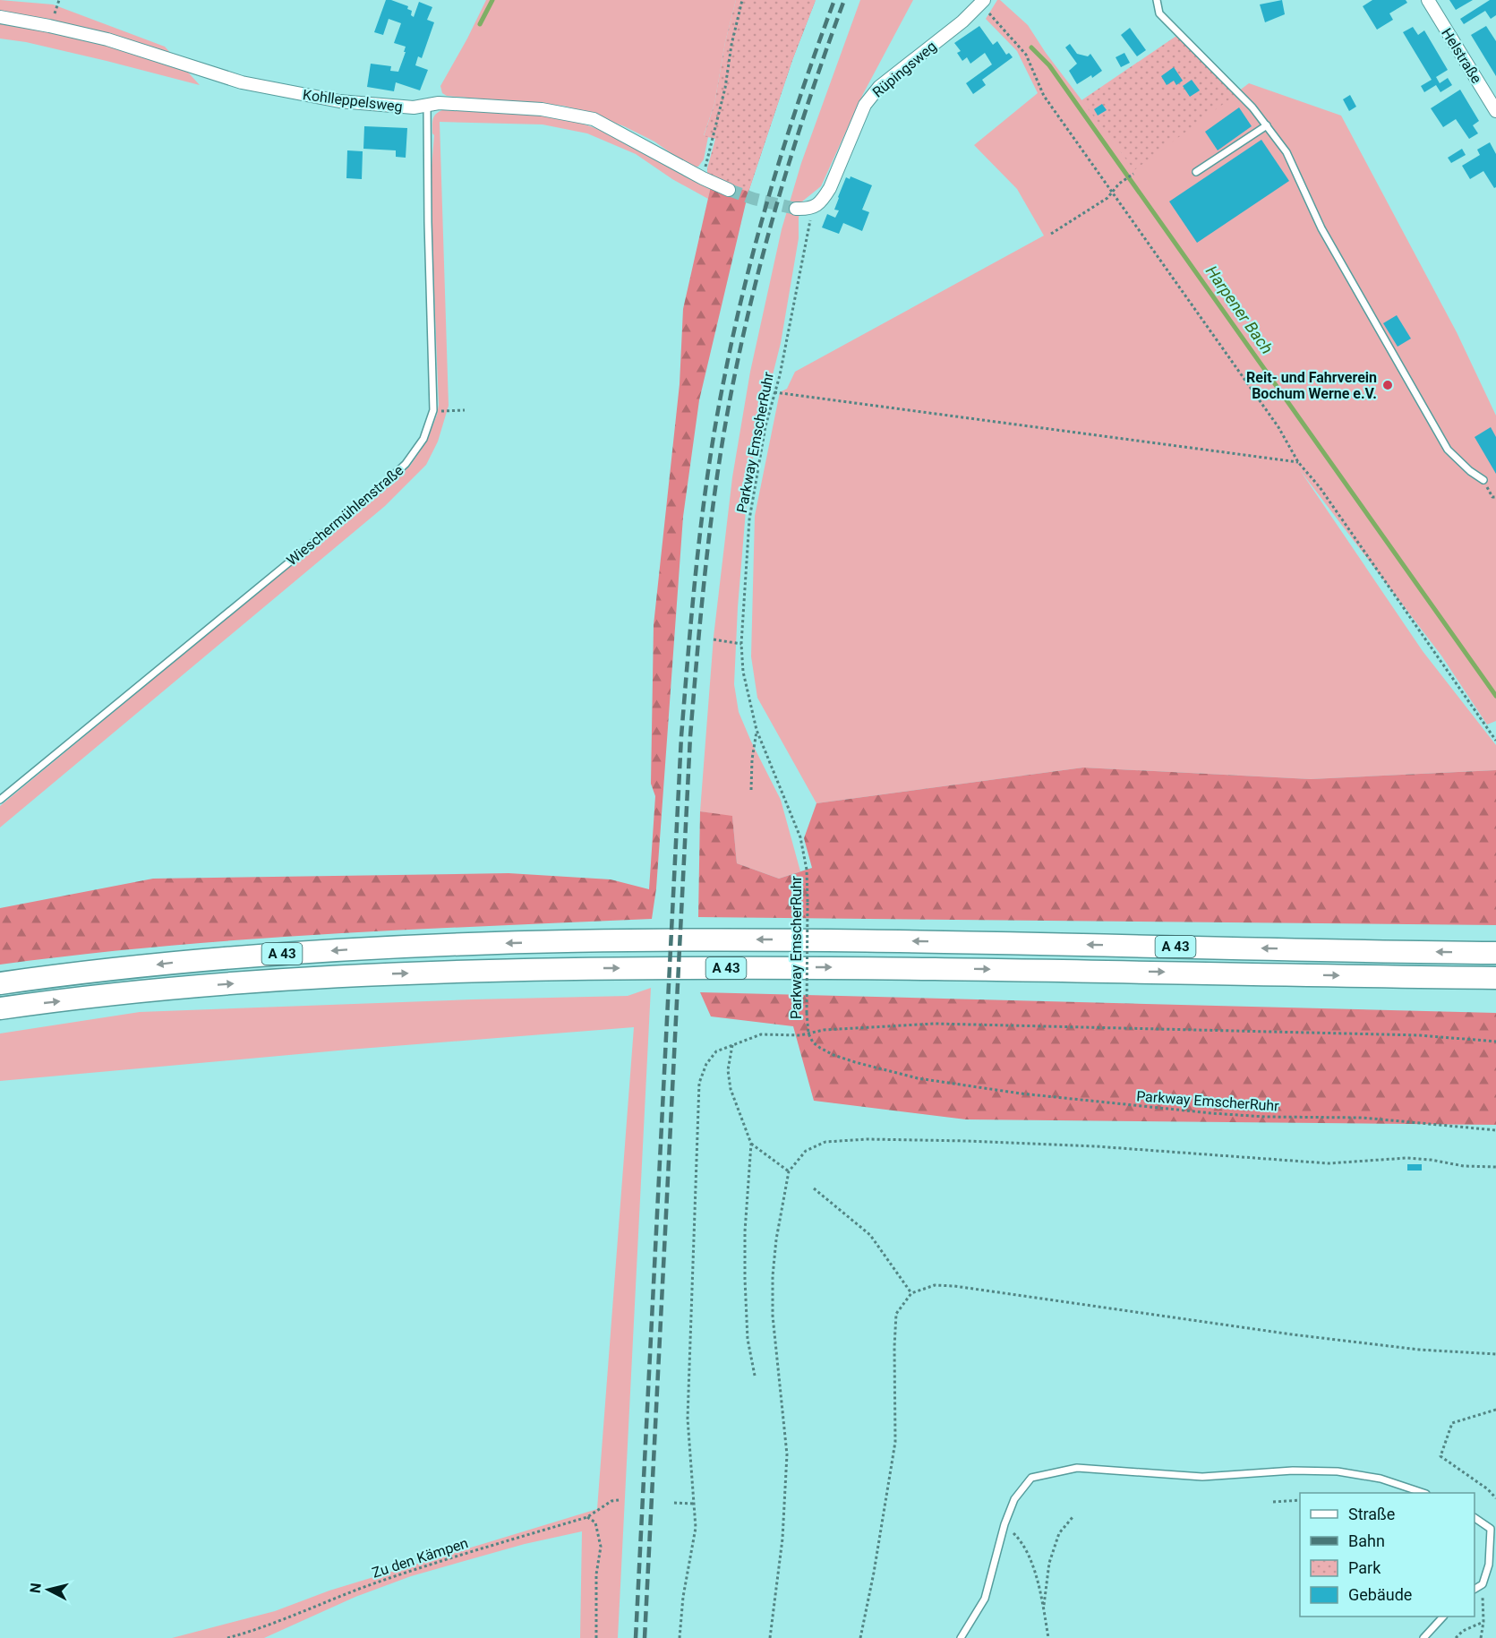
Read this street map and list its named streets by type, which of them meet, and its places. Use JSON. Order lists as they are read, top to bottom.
{
  "streets": {
    "highway": ["A 43"],
    "street": ["Helstraße", "Rüpingsweg", "Kohlleppelsweg"],
    "lane": ["Wieschermühlenstraße"],
    "path": ["Parkway EmscherRuhr", "Zu den Kämpen"]
  },
  "crossings": [
    ["Rüpingsweg", "Parkway EmscherRuhr"],
    ["Kohlleppelsweg", "Wieschermühlenstraße"]
  ],
  "water": ["Harpener Bach"],
  "places": ["Reit- und Fahrverein Bochum Werne e.V."],
  "legend": [
    "Straße",
    "Bahn",
    "Park",
    "Gebäude"
  ],
  "north": "left"
}
